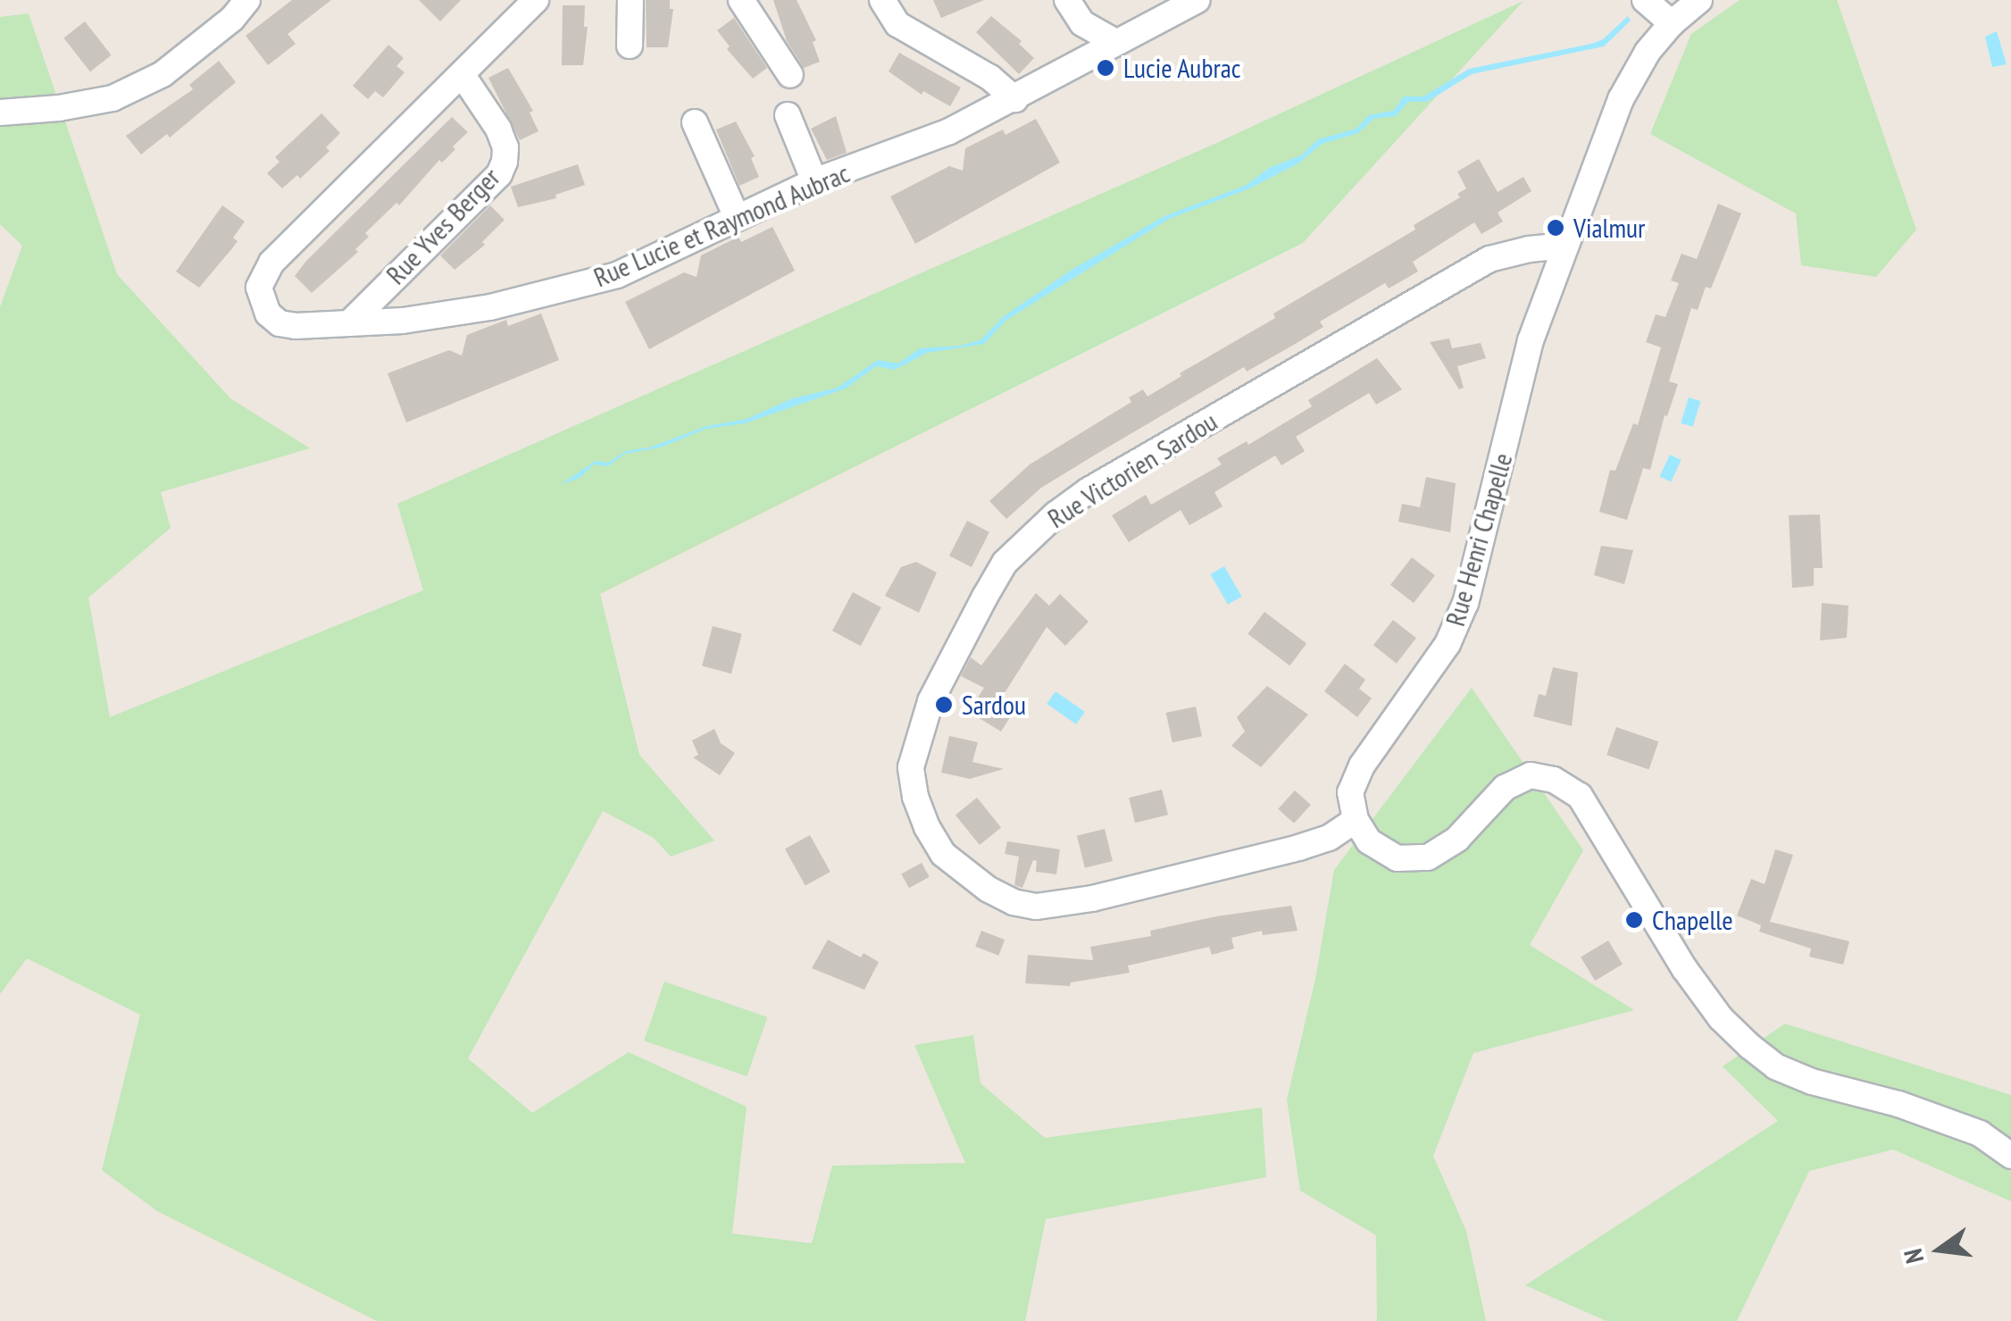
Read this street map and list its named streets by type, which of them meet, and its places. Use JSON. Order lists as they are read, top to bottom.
{
  "streets": {
    "street": [
      "Rue Lucie et Raymond Aubrac",
      "Rue Yves Berger",
      "Rue Victorien Sardou",
      "Rue Henri Chapelle"
    ]
  },
  "crossings": [
    ["Rue Lucie et Raymond Aubrac", "Rue Yves Berger"],
    ["Rue Victorien Sardou", "Rue Henri Chapelle"]
  ],
  "places": [
    "Lucie Aubrac",
    "Vialmur",
    "Sardou",
    "Chapelle"
  ],
  "north": "left"
}
